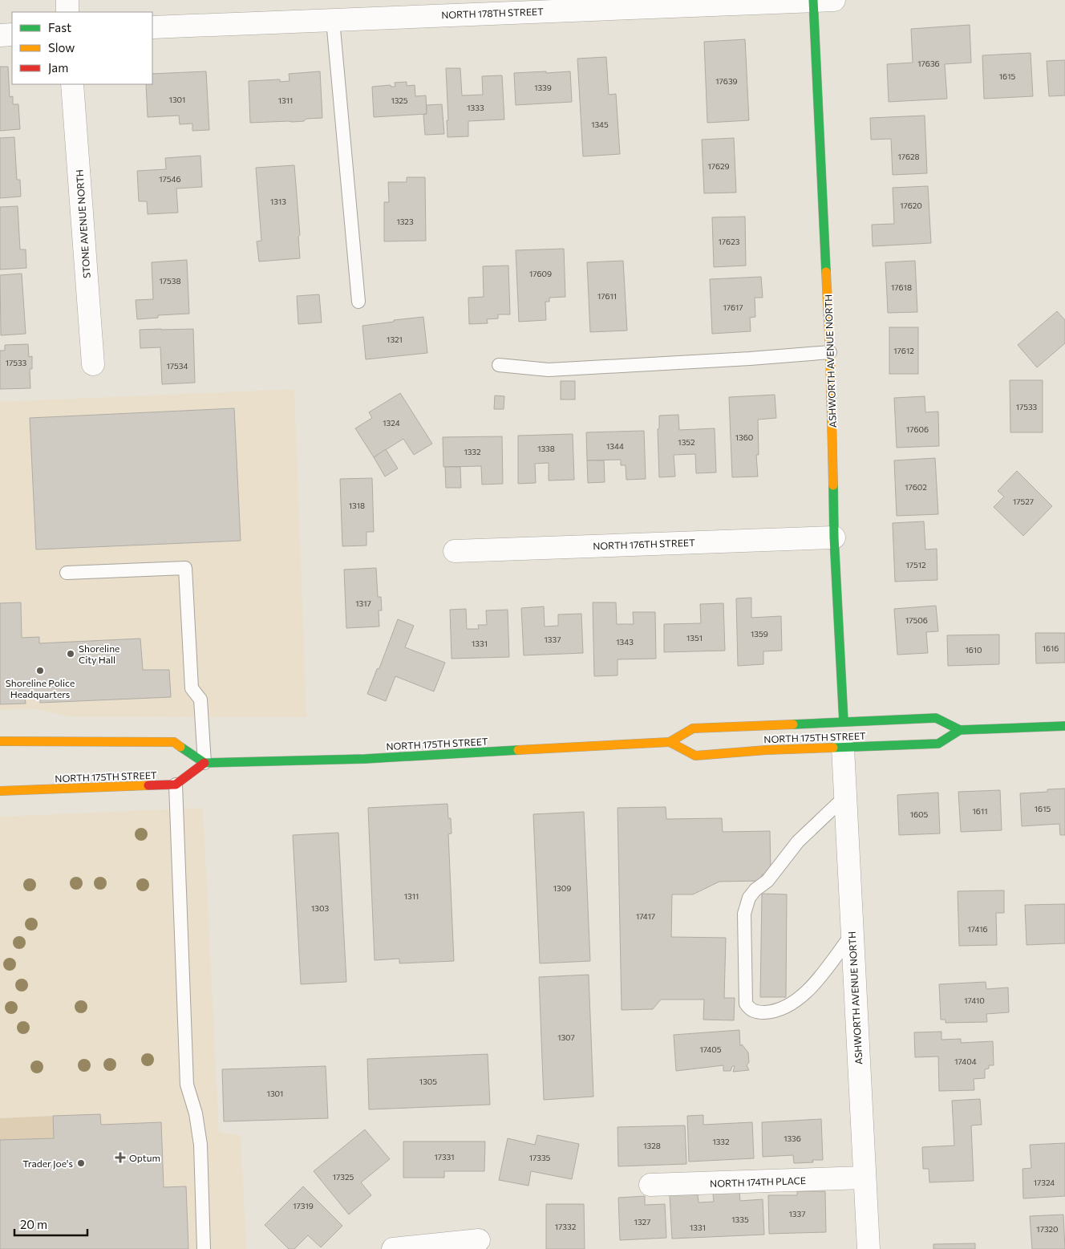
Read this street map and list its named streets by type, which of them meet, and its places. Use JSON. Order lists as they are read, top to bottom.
{
  "streets": {
    "main road": ["ASHWORTH AVENUE NORTH", "NORTH 175TH STREET"],
    "street": [
      "NORTH 178TH STREET",
      "STONE AVENUE NORTH",
      "NORTH 176TH STREET",
      "NORTH 174TH PLACE"
    ]
  },
  "crossings": [
    ["NORTH 178TH STREET", "ASHWORTH AVENUE NORTH"],
    ["ASHWORTH AVENUE NORTH", "NORTH 176TH STREET"],
    ["ASHWORTH AVENUE NORTH", "NORTH 175TH STREET"],
    ["ASHWORTH AVENUE NORTH", "NORTH 174TH PLACE"]
  ],
  "places": {
    "other": ["Shoreline City Hall", "Shoreline Police Headquarters", "Trader Joe's"],
    "health": ["Optum"]
  },
  "house_numbers": [
    "17636",
    "1615",
    "17639",
    "1339",
    "1301",
    "1311",
    "1325",
    "1333",
    "1345",
    "17628",
    "17629",
    "17546",
    "1313",
    "17620",
    "1323",
    "17623",
    "17609",
    "17538",
    "17618",
    "17611",
    "17617",
    "1321",
    "17612",
    "17533",
    "17534",
    "17533",
    "1324",
    "17606",
    "1360",
    "1352",
    "1344",
    "1338",
    "1332",
    "17602",
    "17527",
    "1318",
    "17512",
    "1317",
    "17506",
    "1359",
    "1351",
    "1337",
    "1343",
    "1331",
    "1616",
    "1610",
    "1615",
    "1611",
    "1605",
    "1309",
    "1311",
    "1303",
    "17417",
    "17416",
    "17410",
    "1307",
    "17405",
    "17404",
    "1305",
    "1301",
    "1336",
    "1332",
    "1328",
    "17331",
    "17335",
    "17325",
    "17324",
    "17319",
    "1337",
    "1335",
    "1327",
    "17332",
    "1331",
    "17320"
  ],
  "legend": ["Fast", "Slow", "Jam"],
  "scale_bar": "20 m"
}
